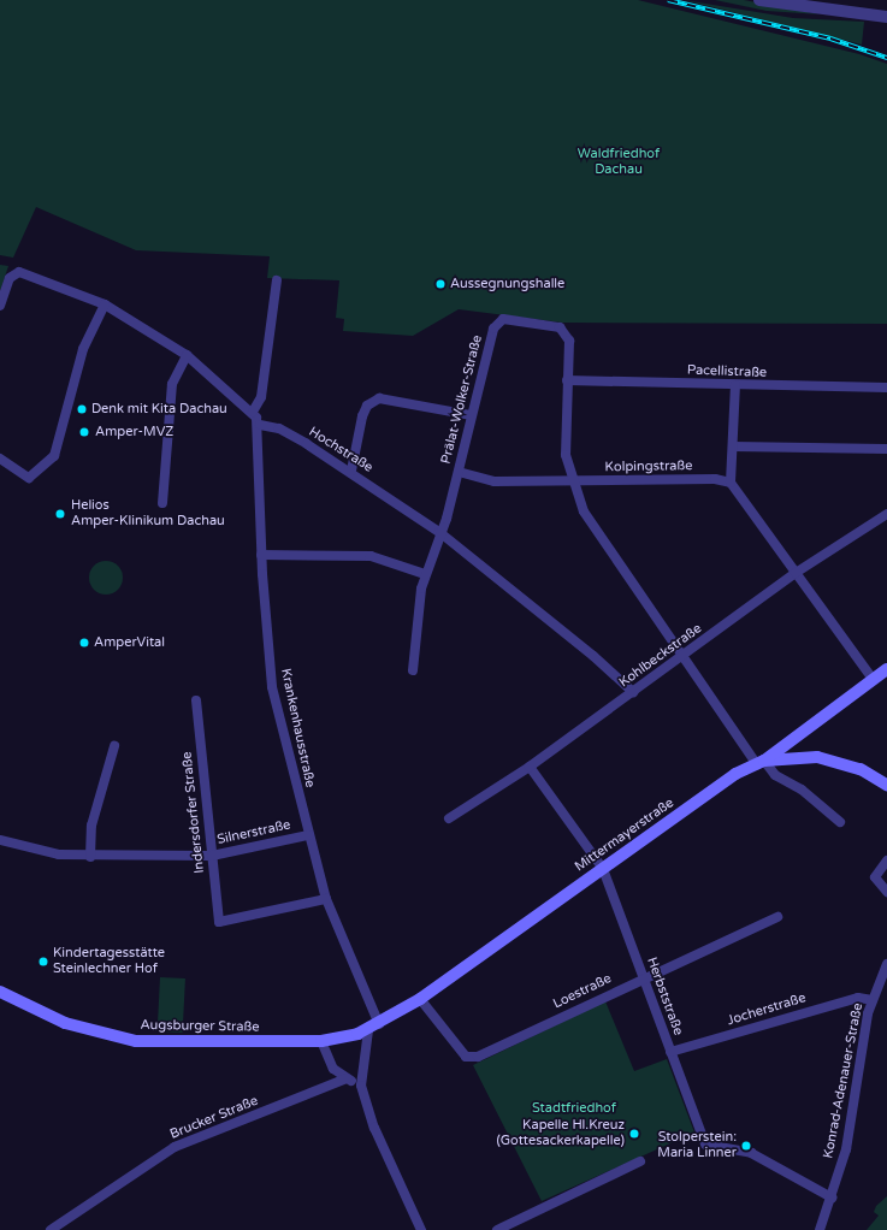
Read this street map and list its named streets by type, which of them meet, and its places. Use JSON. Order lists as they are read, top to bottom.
{
  "streets": {
    "main road": ["Mittermayerstraße", "Augsburger Straße"],
    "street": [
      "Pacellistraße",
      "Prälat-Wolker-Straße",
      "Hochstraße",
      "Kolpingstraße",
      "Kohlbeckstraße",
      "Krankenhausstraße",
      "Indersdorfer Straße",
      "Silnerstraße",
      "Loestraße",
      "Herbststraße",
      "Jocherstraße",
      "Konrad-Adenauer-Straße",
      "Brucker Straße"
    ]
  },
  "crossings": [
    ["Pacellistraße", "Prälat-Wolker-Straße"],
    ["Prälat-Wolker-Straße", "Hochstraße"],
    ["Prälat-Wolker-Straße", "Kolpingstraße"],
    ["Prälat-Wolker-Straße", "Kohlbeckstraße"],
    ["Prälat-Wolker-Straße", "Mittermayerstraße"],
    ["Hochstraße", "Kohlbeckstraße"],
    ["Hochstraße", "Krankenhausstraße"],
    ["Kohlbeckstraße", "Herbststraße"],
    ["Krankenhausstraße", "Indersdorfer Straße"],
    ["Krankenhausstraße", "Silnerstraße"],
    ["Krankenhausstraße", "Mittermayerstraße"],
    ["Krankenhausstraße", "Augsburger Straße"],
    ["Indersdorfer Straße", "Silnerstraße"],
    ["Mittermayerstraße", "Loestraße"],
    ["Mittermayerstraße", "Herbststraße"],
    ["Mittermayerstraße", "Augsburger Straße"],
    ["Loestraße", "Herbststraße"],
    ["Herbststraße", "Jocherstraße"],
    ["Herbststraße", "Konrad-Adenauer-Straße"],
    ["Jocherstraße", "Konrad-Adenauer-Straße"]
  ],
  "parks": ["Waldfriedhof Dachau", "Stadtfriedhof"],
  "places": [
    "Aussegnungshalle",
    "Denk mit Kita Dachau",
    "Amper-MVZ",
    "Helios Amper-Klinikum Dachau",
    "AmperVital",
    "Kindertagesstätte Steinlechner Hof",
    "Kapelle Hl.Kreuz (Gottesackerkapelle)",
    "Stolperstein: Maria Linner"
  ]
}
